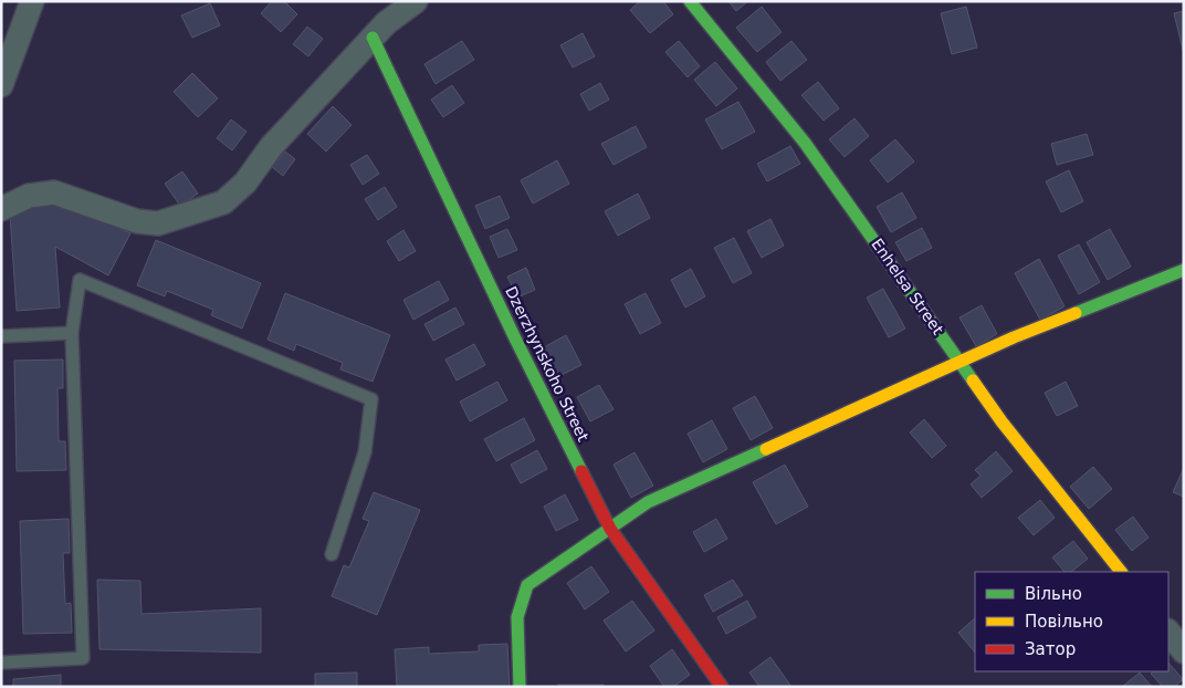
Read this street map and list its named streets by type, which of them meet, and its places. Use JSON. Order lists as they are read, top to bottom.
{
  "streets": {
    "street": ["Enhelsa Street", "Dzerzhynskoho Street"]
  },
  "legend": ["Вільно", "Повільно", "Затор"]
}
